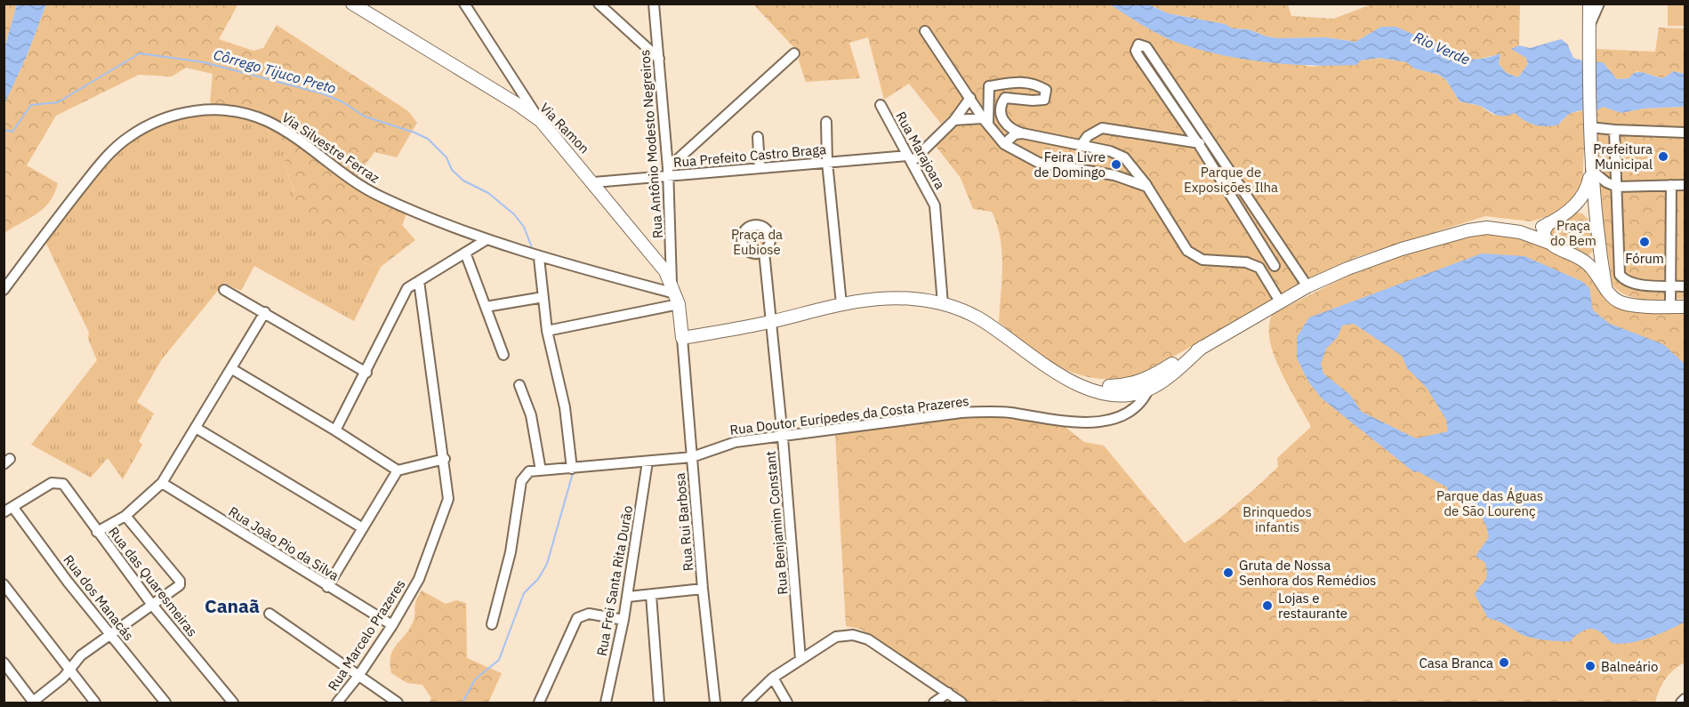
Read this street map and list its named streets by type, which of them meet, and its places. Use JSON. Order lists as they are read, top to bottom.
{
  "streets": {
    "main road": ["Via Ramon"],
    "street": [
      "Rua Antônio Modesto Negreiros",
      "Via Silvestre Ferraz",
      "Rua Marajoara",
      "Rua Prefeito Castro Braga",
      "Rua Doutor Eurípedes da Costa Prazeres",
      "Rua Rui Barbosa",
      "Rua Benjamim Constant",
      "Rua João Pio da Silva",
      "Rua Frei Santa Rita Durão",
      "Rua das Quaresmeiras",
      "Rua dos Manacás",
      "Rua Marcelo Prazeres"
    ]
  },
  "crossings": [
    ["Via Ramon", "Rua Antônio Modesto Negreiros"],
    ["Via Ramon", "Via Silvestre Ferraz"],
    ["Via Ramon", "Rua Prefeito Castro Braga"],
    ["Via Ramon", "Rua Rui Barbosa"],
    ["Rua Antônio Modesto Negreiros", "Via Silvestre Ferraz"],
    ["Rua Antônio Modesto Negreiros", "Rua Prefeito Castro Braga"],
    ["Rua Marajoara", "Rua Prefeito Castro Braga"],
    ["Rua Doutor Eurípedes da Costa Prazeres", "Rua Rui Barbosa"],
    ["Rua Doutor Eurípedes da Costa Prazeres", "Rua Benjamim Constant"],
    ["Rua Doutor Eurípedes da Costa Prazeres", "Rua Frei Santa Rita Durão"],
    ["Rua João Pio da Silva", "Rua Marcelo Prazeres"],
    ["Rua das Quaresmeiras", "Rua dos Manacás"]
  ],
  "districts": ["Canaã"],
  "water": ["Rio Verde", "Côrrego Tijuco Preto"],
  "parks": [
    "Parque de Exposições Ilha",
    "Praça do Bem",
    "Praça da Eubiose",
    "Parque das Águas de São Lourenç",
    "Brinquedos infantis"
  ],
  "places": [
    "Prefeitura Municipal",
    "Feira Livre de Domingo",
    "Fórum",
    "Gruta de Nossa Senhora dos Remédios",
    "Lojas e restaurante",
    "Casa Branca",
    "Balneário"
  ]
}
